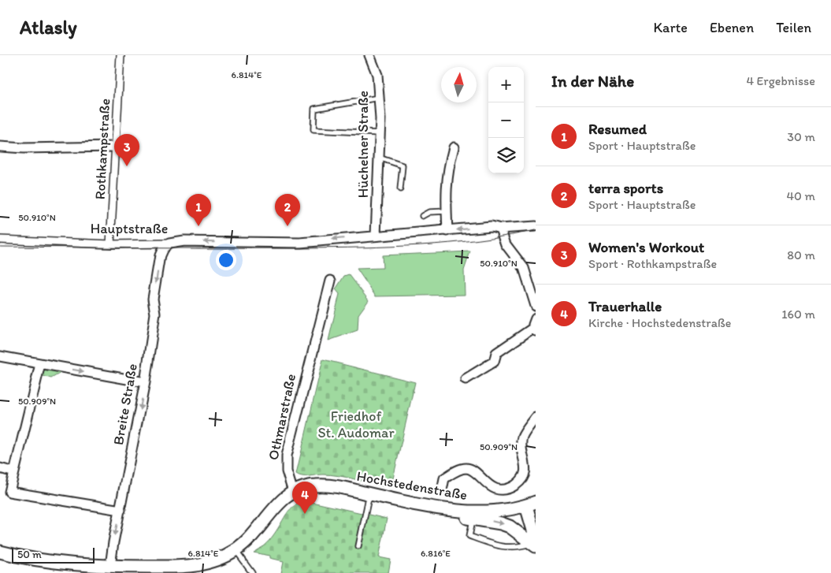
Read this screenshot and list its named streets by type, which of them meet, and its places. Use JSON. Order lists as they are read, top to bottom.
{
  "streets": {
    "street": [
      "Hüchelner Straße",
      "Rothkampstraße",
      "Hauptstraße",
      "Breite Straße",
      "Othmarstraße",
      "Hochstedenstraße"
    ]
  },
  "crossings": [
    ["Hüchelner Straße", "Hauptstraße"],
    ["Rothkampstraße", "Hauptstraße"],
    ["Hauptstraße", "Breite Straße"],
    ["Othmarstraße", "Hochstedenstraße"]
  ],
  "one_way": ["Hauptstraße", "Breite Straße"],
  "parks": ["Friedhof St. Audomar"],
  "scale_bar": "50 m",
  "north": "top",
  "page": {
    "header": "Atlasly",
    "nav": ["Karte", "Ebenen", "Teilen"],
    "heading": ["In der Nähe", "4 Ergebnisse"],
    "map_buttons": ["+", "−"],
    "list": [
      {
        "mark": "1",
        "name": "Resumed",
        "note": "Sport · Hauptstraße",
        "value": "30 m"
      },
      {
        "mark": "2",
        "name": "terra sports",
        "note": "Sport · Hauptstraße",
        "value": "40 m"
      },
      {
        "mark": "3",
        "name": "Women's Workout",
        "note": "Sport · Rothkampstraße",
        "value": "80 m"
      },
      {
        "mark": "4",
        "name": "Trauerhalle",
        "note": "Kirche · Hochstedenstraße",
        "value": "160 m"
      }
    ],
    "pins": [
      "3",
      "1",
      "2",
      "4"
    ],
    "scale": "50 m"
  },
  "coordinates": [
    "6.814°E",
    "50.910°N",
    "50.909°N",
    "6.816°E"
  ]
}
